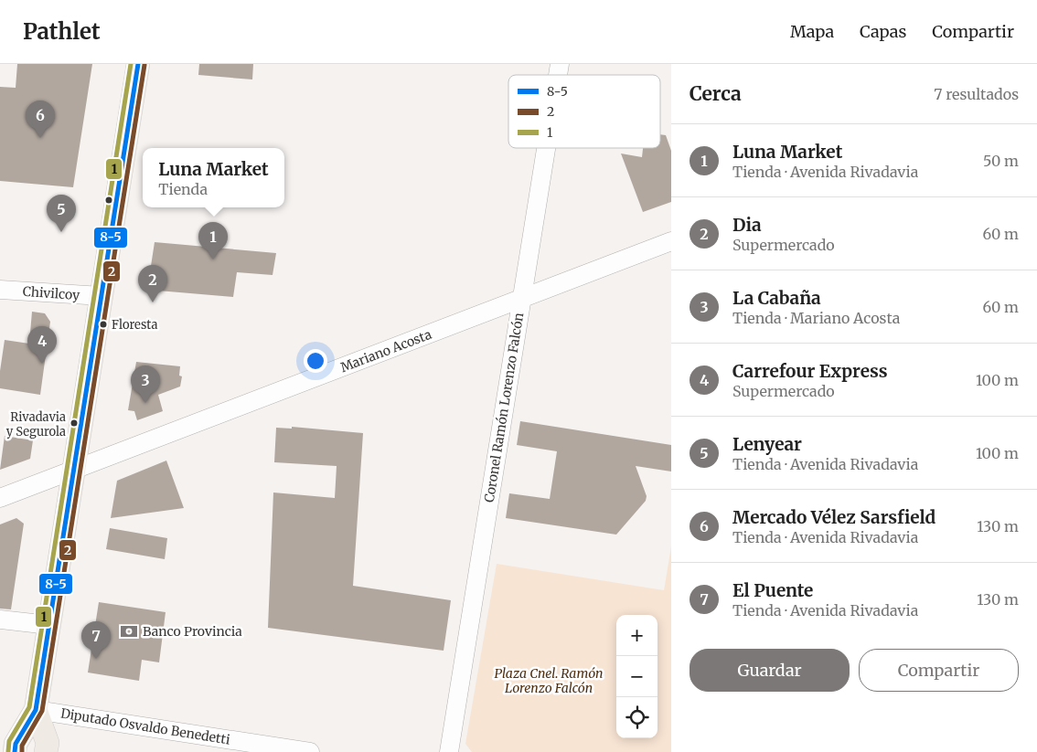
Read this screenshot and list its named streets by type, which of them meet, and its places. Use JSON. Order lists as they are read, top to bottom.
{
  "streets": {
    "street": [
      "Chivilcoy",
      "Mariano Acosta",
      "Coronel Ramón Lorenzo Falcón",
      "Diputado Osvaldo Benedetti"
    ]
  },
  "crossings": [
    ["Mariano Acosta", "Coronel Ramón Lorenzo Falcón"]
  ],
  "parks": ["Plaza Cnel. Ramón Lorenzo Falcón"],
  "places": {
    "other": ["Floresta", "Rivadavia y Segurola"],
    "bank": ["Banco Provincia"]
  },
  "lines": ["transit line 8-5", "transit line 1", "transit line 2"],
  "legend": ["8-5", "2", "1"],
  "page": {
    "header": "Pathlet",
    "nav": ["Mapa", "Capas", "Compartir"],
    "heading": ["Cerca", "7 resultados"],
    "pins": [
      "6",
      "5",
      "1",
      "2",
      "4",
      "3",
      "7"
    ],
    "list": [
      {
        "mark": "1",
        "name": "Luna Market",
        "note": "Tienda · Avenida Rivadavia",
        "value": "50 m"
      },
      {
        "mark": "2",
        "name": "Dia",
        "note": "Supermercado",
        "value": "60 m"
      },
      {
        "mark": "3",
        "name": "La Cabaña",
        "note": "Tienda · Mariano Acosta",
        "value": "60 m"
      },
      {
        "mark": "4",
        "name": "Carrefour Express",
        "note": "Supermercado",
        "value": "100 m"
      },
      {
        "mark": "5",
        "name": "Lenyear",
        "note": "Tienda · Avenida Rivadavia",
        "value": "100 m"
      },
      {
        "mark": "6",
        "name": "Mercado Vélez Sarsfield",
        "note": "Tienda · Avenida Rivadavia",
        "value": "130 m"
      },
      {
        "mark": "7",
        "name": "El Puente",
        "note": "Tienda · Avenida Rivadavia",
        "value": "130 m"
      }
    ],
    "popup": ["Luna Market", "Tienda"],
    "map_buttons": ["+", "−"],
    "buttons": ["Guardar", "Compartir"]
  }
}
